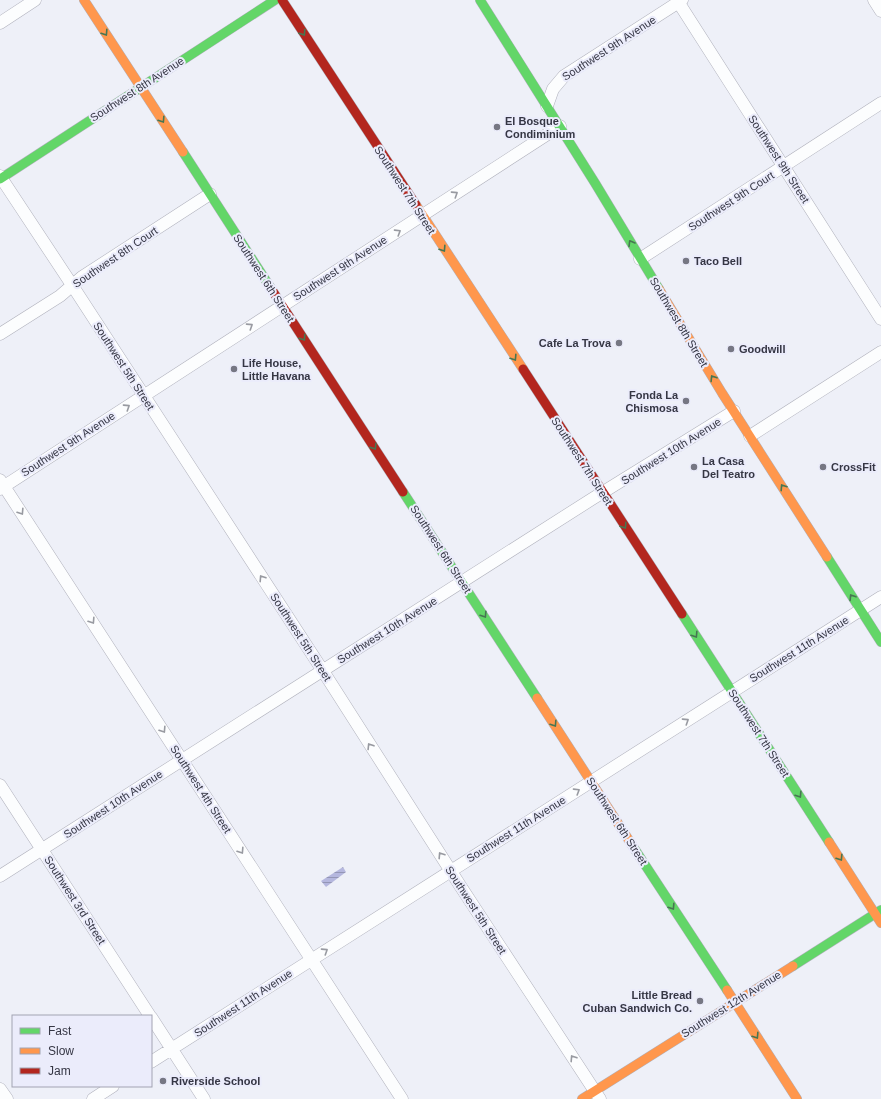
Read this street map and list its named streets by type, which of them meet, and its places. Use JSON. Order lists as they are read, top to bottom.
{
  "streets": {
    "main road": [
      "Southwest 8th Avenue",
      "Southwest 7th Street",
      "Southwest 6th Street",
      "Southwest 8th Street",
      "Southwest 12th Avenue"
    ],
    "street": [
      "Southwest 9th Avenue",
      "Southwest 9th Street",
      "Southwest 9th Court",
      "Southwest 8th Court",
      "Southwest 5th Street",
      "Southwest 10th Avenue",
      "Southwest 11th Avenue",
      "Southwest 4th Street",
      "Southwest 3rd Street"
    ]
  },
  "crossings": [
    ["Southwest 9th Avenue", "Southwest 9th Street"],
    ["Southwest 9th Avenue", "Southwest 7th Street"],
    ["Southwest 9th Avenue", "Southwest 6th Street"],
    ["Southwest 9th Avenue", "Southwest 8th Street"],
    ["Southwest 9th Avenue", "Southwest 5th Street"],
    ["Southwest 9th Avenue", "Southwest 4th Street"],
    ["Southwest 8th Avenue", "Southwest 6th Street"],
    ["Southwest 8th Avenue", "Southwest 5th Street"],
    ["Southwest 9th Street", "Southwest 9th Court"],
    ["Southwest 7th Street", "Southwest 10th Avenue"],
    ["Southwest 7th Street", "Southwest 11th Avenue"],
    ["Southwest 7th Street", "Southwest 12th Avenue"],
    ["Southwest 9th Court", "Southwest 8th Street"],
    ["Southwest 8th Court", "Southwest 6th Street"],
    ["Southwest 8th Court", "Southwest 5th Street"],
    ["Southwest 6th Street", "Southwest 10th Avenue"],
    ["Southwest 6th Street", "Southwest 11th Avenue"],
    ["Southwest 6th Street", "Southwest 12th Avenue"],
    ["Southwest 8th Street", "Southwest 10th Avenue"],
    ["Southwest 8th Street", "Southwest 11th Avenue"],
    ["Southwest 5th Street", "Southwest 10th Avenue"],
    ["Southwest 5th Street", "Southwest 11th Avenue"],
    ["Southwest 5th Street", "Southwest 12th Avenue"],
    ["Southwest 10th Avenue", "Southwest 4th Street"],
    ["Southwest 10th Avenue", "Southwest 3rd Street"],
    ["Southwest 11th Avenue", "Southwest 4th Street"],
    ["Southwest 11th Avenue", "Southwest 3rd Street"]
  ],
  "one_way": [
    "Southwest 9th Avenue",
    "Southwest 7th Street",
    "Southwest 6th Street",
    "Southwest 8th Street",
    "Southwest 5th Street",
    "Southwest 11th Avenue",
    "Southwest 4th Street"
  ],
  "places": [
    "El Bosque Condiminium",
    "Taco Bell",
    "Cafe La Trova",
    "Goodwill",
    "Life House, Little Havana",
    "Fonda La Chismosa",
    "La Casa Del Teatro",
    "CrossFit",
    "Little Bread Cuban Sandwich Co.",
    "Riverside School"
  ],
  "legend": ["Fast", "Slow", "Jam"]
}
